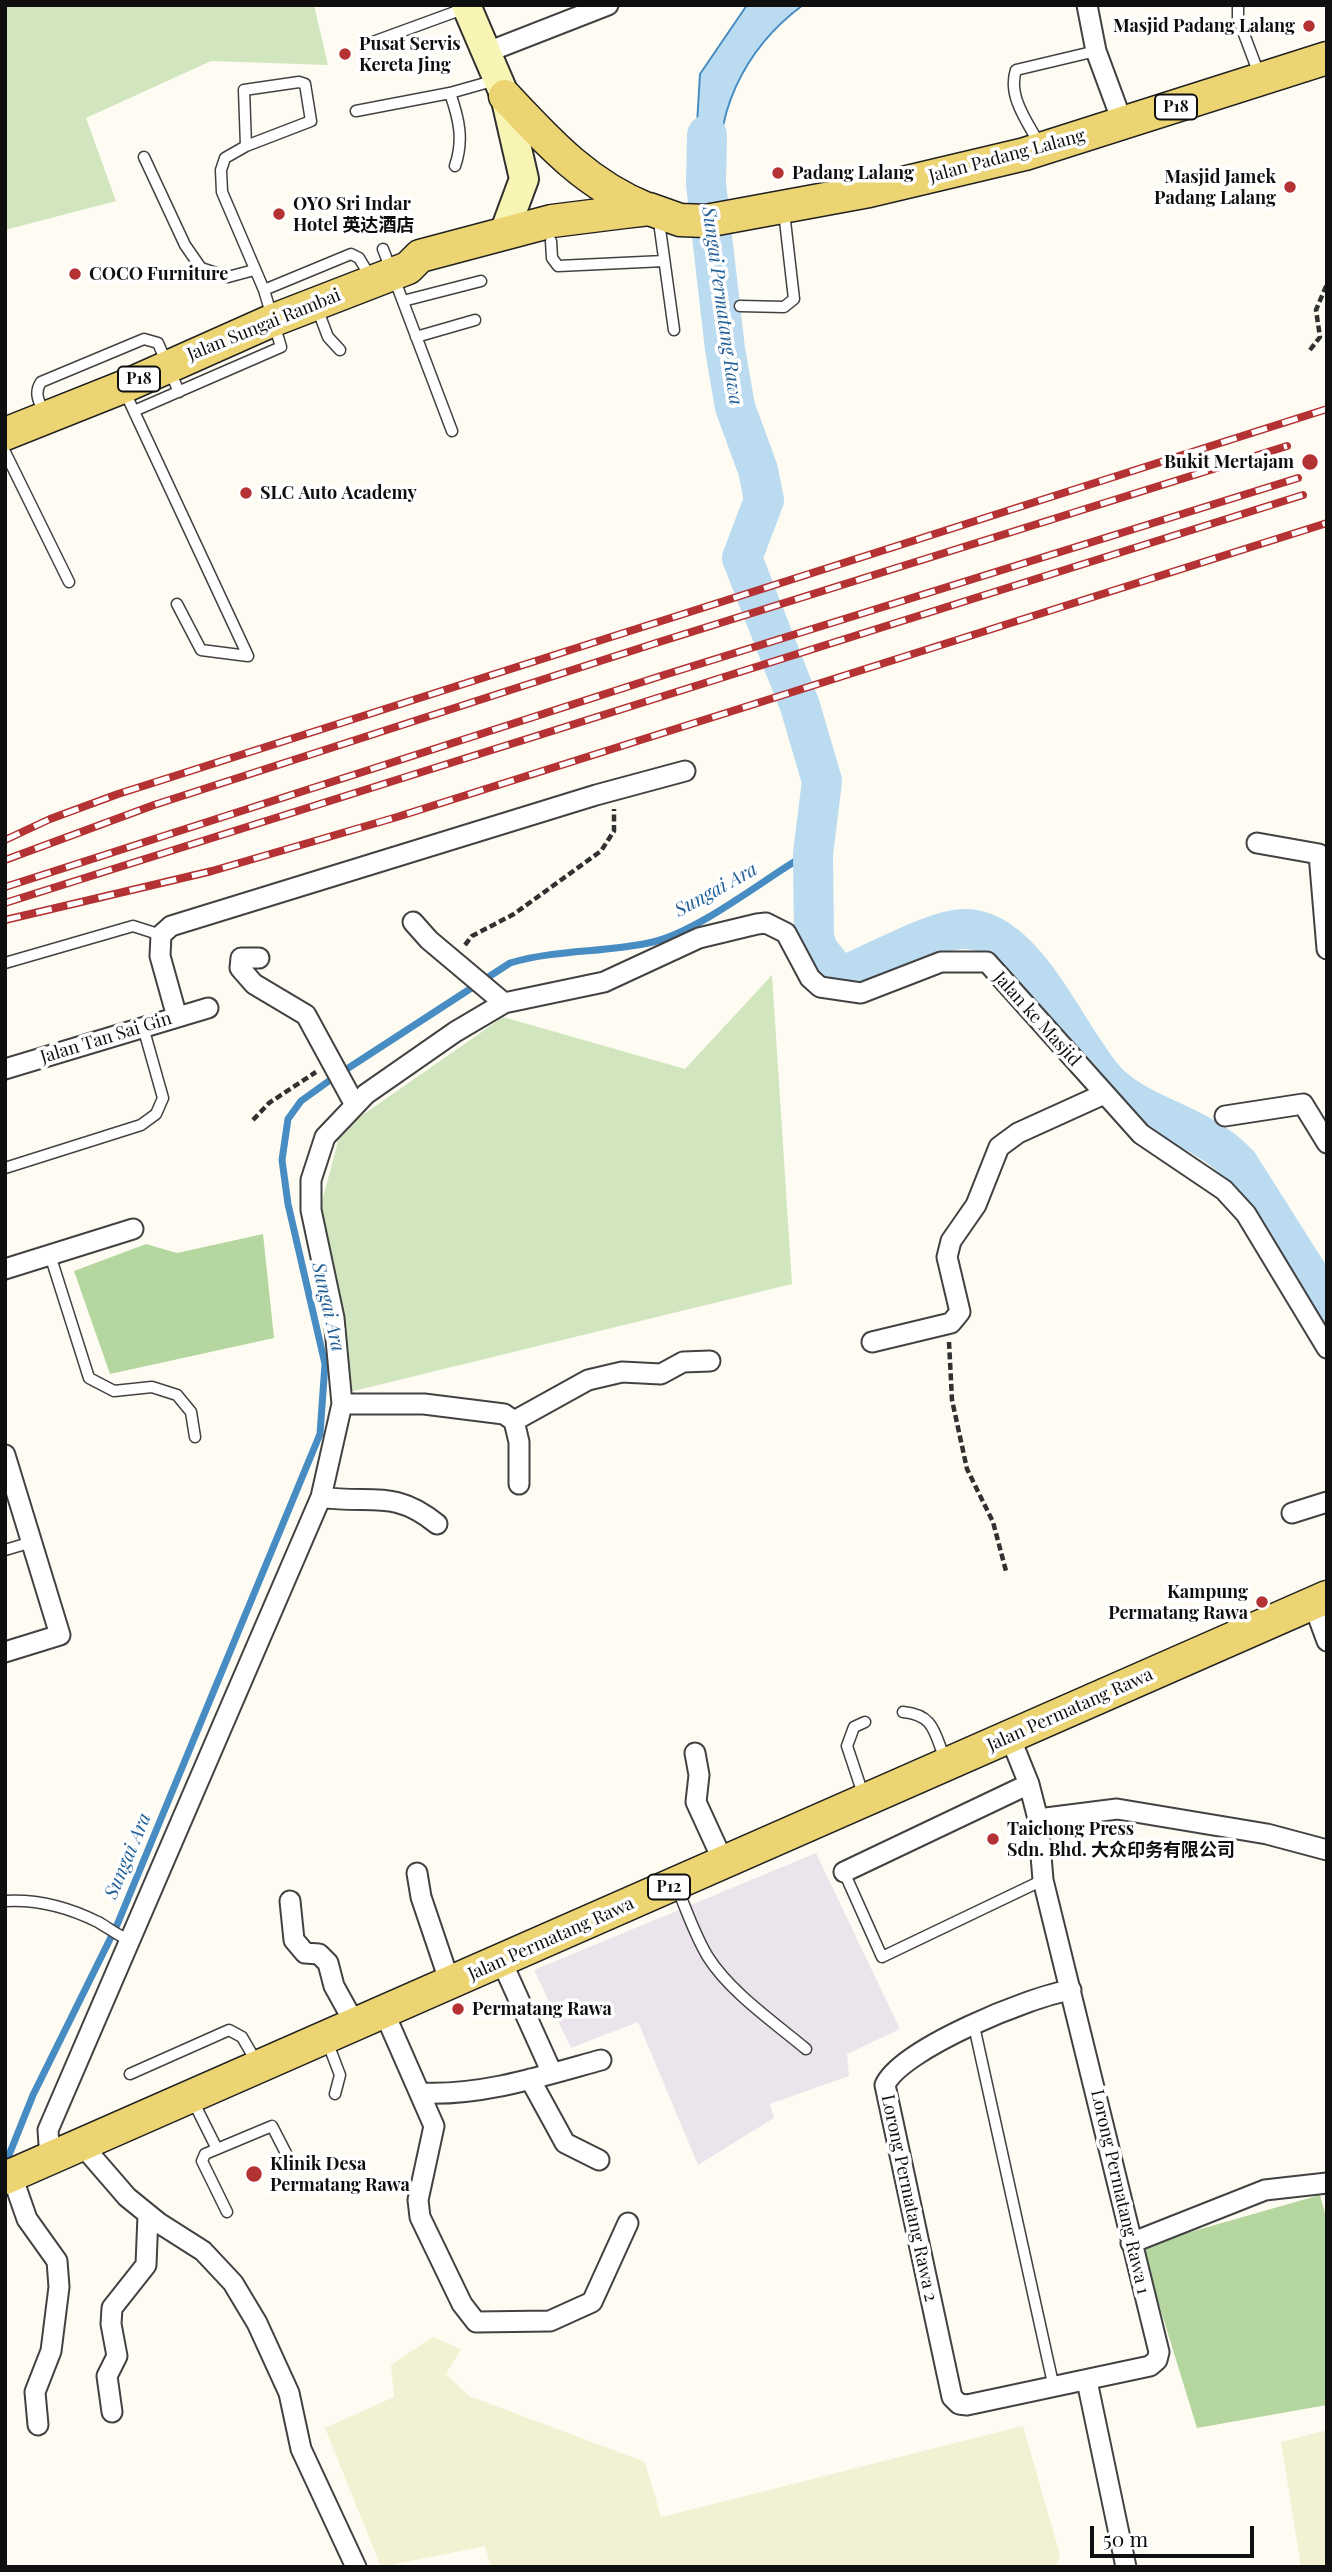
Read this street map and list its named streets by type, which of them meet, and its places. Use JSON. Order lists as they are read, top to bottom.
{
  "streets": {
    "main road": [
      "P18",
      "Jalan Padang Lalang",
      "Jalan Sungai Rambai",
      "Jalan Permatang Rawa",
      "P12"
    ],
    "street": [
      "Jalan ke Masjid",
      "Jalan Tan Sai Gin",
      "Lorong Permatang Rawa 1",
      "Lorong Permatang Rawa 2"
    ]
  },
  "crossings": [
    ["Jalan Padang Lalang", "Jalan Sungai Rambai"],
    ["Jalan ke Masjid", "Jalan Permatang Rawa"],
    ["Jalan Permatang Rawa", "Lorong Permatang Rawa 1"],
    ["Lorong Permatang Rawa 1", "Lorong Permatang Rawa 2"]
  ],
  "water": ["Sungai Permatang Rawa", "Sungai Ara"],
  "places": [
    "Masjid Padang Lalang",
    "Pusat Servis Kereta Jing",
    "Padang Lalang",
    "Masjid Jamek Padang Lalang",
    "OYO Sri Indar Hotel 英达酒店",
    "COCO Furniture",
    "Bukit Mertajam",
    "SLC Auto Academy",
    "Kampung Permatang Rawa",
    "Taichong Press Sdn. Bhd. 大众印务有限公司",
    "Permatang Rawa",
    "Klinik Desa Permatang Rawa"
  ],
  "scale_bar": "50 m"
}
